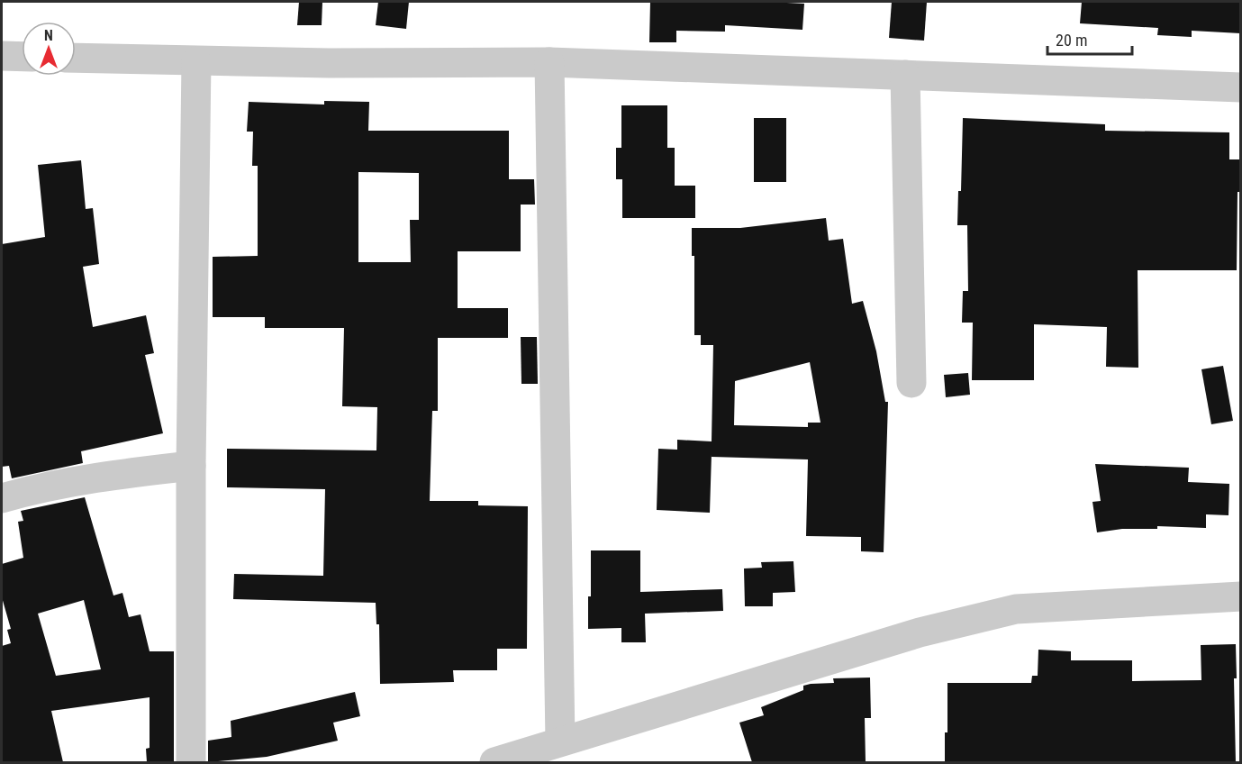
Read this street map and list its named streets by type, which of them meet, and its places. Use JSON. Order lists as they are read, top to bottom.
{
  "scale_bar": "20 m",
  "north": "top"
}
